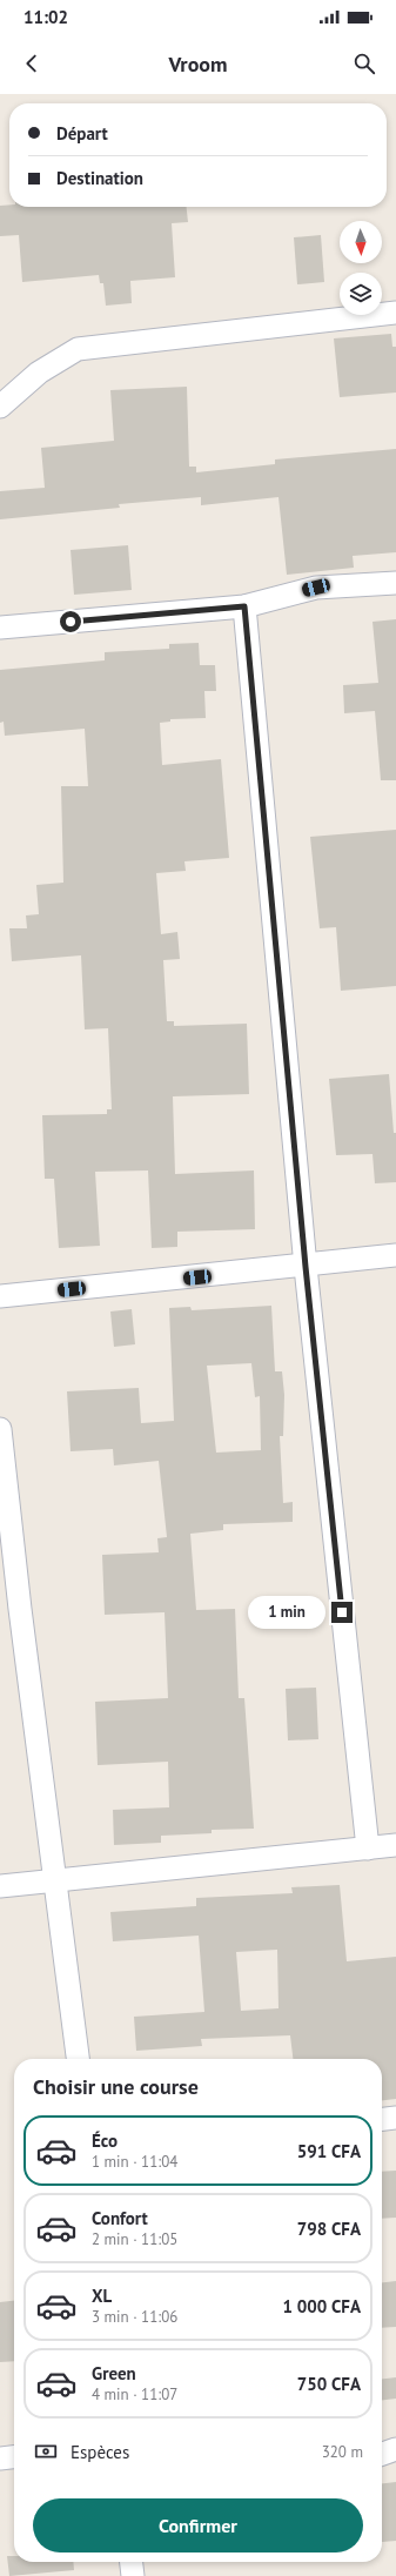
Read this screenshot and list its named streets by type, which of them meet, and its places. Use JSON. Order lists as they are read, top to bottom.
{
  "north": "bottom",
  "page": {
    "status": "11:02",
    "header": "Vroom",
    "banner": ["Départ", "Destination"],
    "bubble": "1 min",
    "heading": "Choisir une course",
    "list": [
      {
        "name": "Éco",
        "note": "1 min · 11:04",
        "value": "591 CFA"
      },
      {
        "name": "Confort",
        "note": "2 min · 11:05",
        "value": "798 CFA"
      },
      {
        "name": "XL",
        "note": "3 min · 11:06",
        "value": "1 000 CFA"
      },
      {
        "name": "Green",
        "note": "4 min · 11:07",
        "value": "750 CFA"
      }
    ],
    "pay": ["Espèces", "320 m"],
    "buttons": "Confirmer"
  }
}
